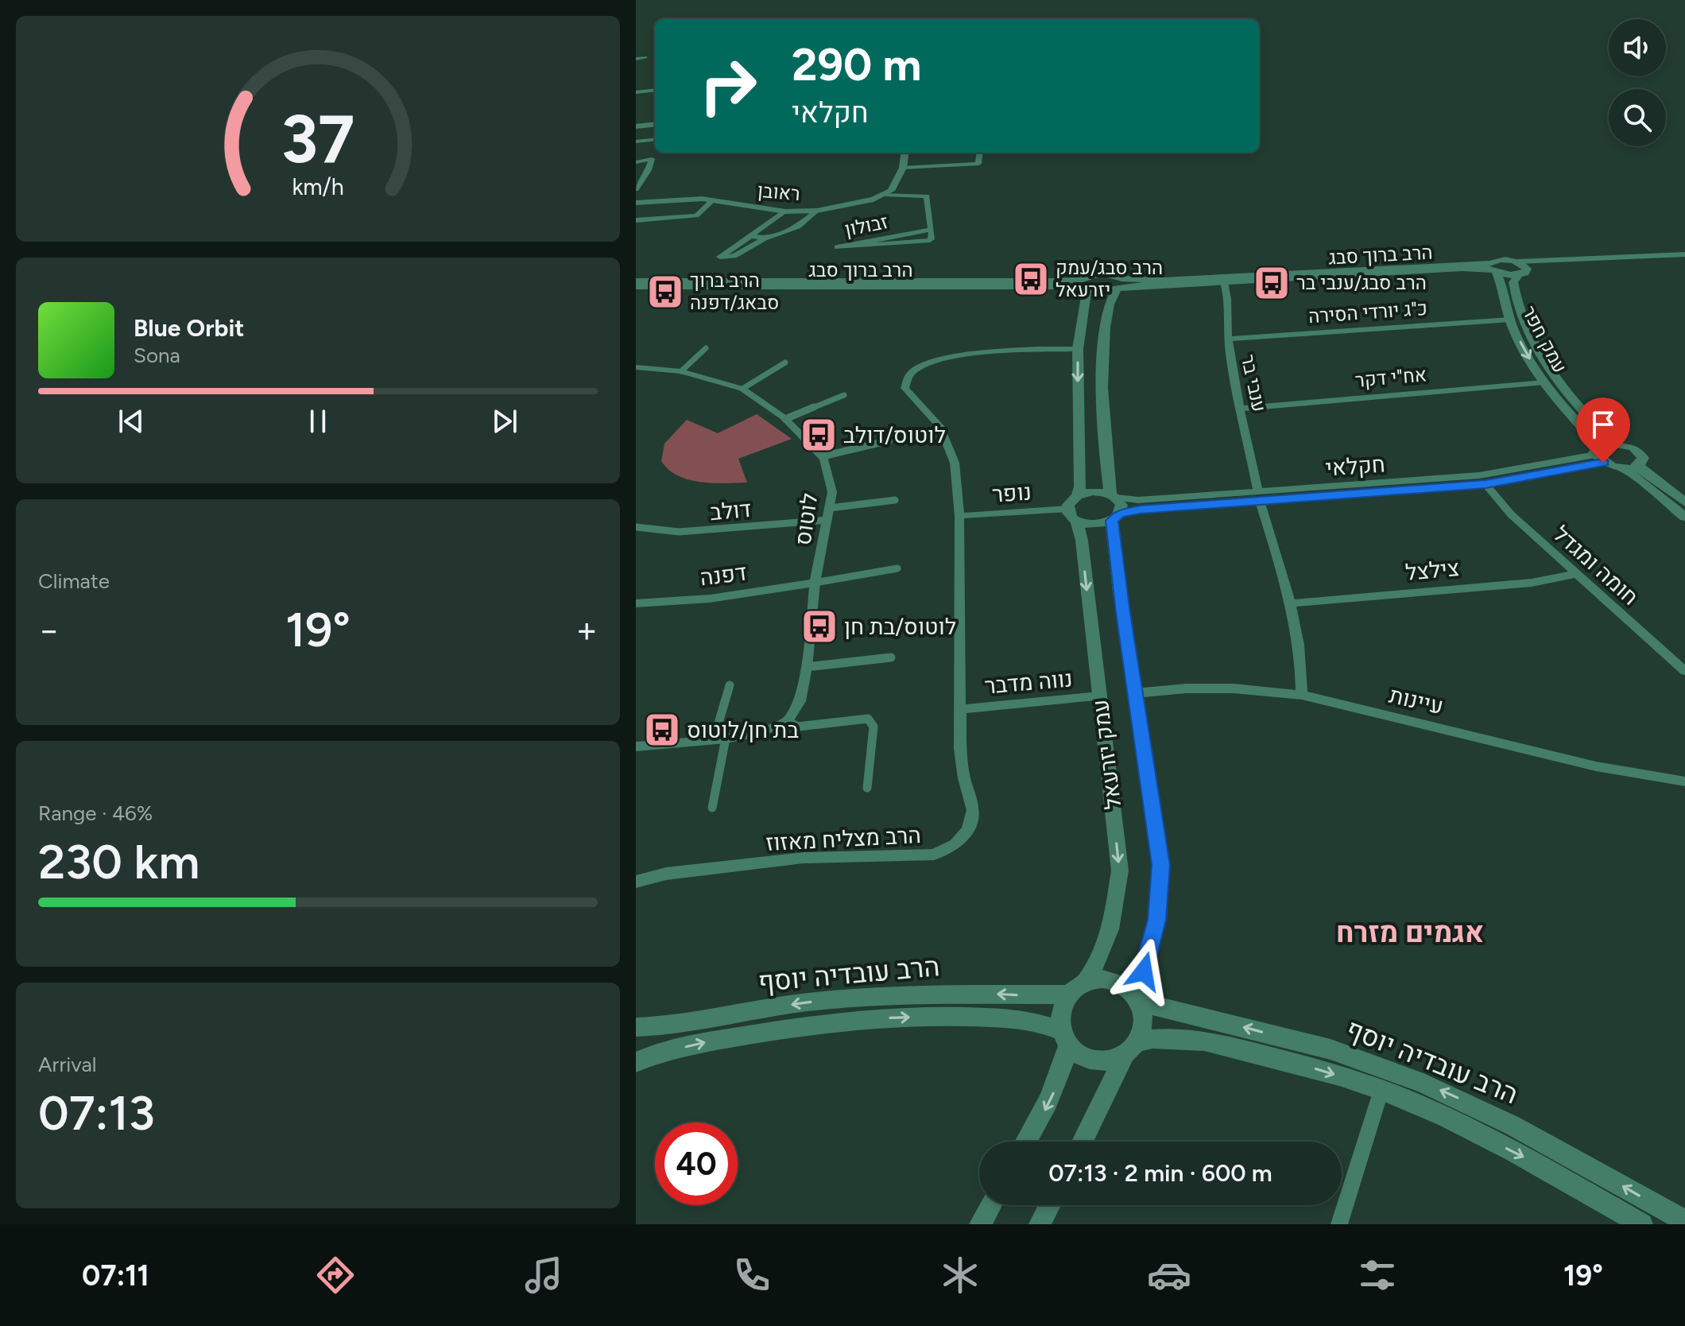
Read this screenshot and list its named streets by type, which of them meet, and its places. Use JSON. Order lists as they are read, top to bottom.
{
  "streets": {
    "street": [
      "ראובן",
      "זבולון",
      "הרב ברוך סבג",
      "כ\"ג יורדי הסירה",
      "עמק חפר",
      "אח\"י דקר",
      "ענבי בר",
      "חקלאי",
      "נופר",
      "דולב",
      "לוטוס",
      "חומה ומגדל",
      "צילצל",
      "דפנה",
      "נווה מדבר",
      "עיינות",
      "עמק יזרעאל",
      "הרב מצליח מאזוז",
      "הרב עובדיה יוסף"
    ]
  },
  "crossings": [
    ["ראובן", "זבולון"],
    ["הרב ברוך סבג", "עמק חפר"],
    ["הרב ברוך סבג", "ענבי בר"],
    ["כ\"ג יורדי הסירה", "עמק חפר"],
    ["כ\"ג יורדי הסירה", "ענבי בר"],
    ["עמק חפר", "אח\"י דקר"],
    ["עמק חפר", "חקלאי"],
    ["אח\"י דקר", "ענבי בר"],
    ["ענבי בר", "חקלאי"],
    ["ענבי בר", "צילצל"],
    ["ענבי בר", "עיינות"],
    ["חקלאי", "חומה ומגדל"],
    ["חקלאי", "עמק יזרעאל"],
    ["נופר", "עמק יזרעאל"],
    ["נופר", "הרב מצליח מאזוז"],
    ["דולב", "לוטוס"],
    ["לוטוס", "דפנה"],
    ["חומה ומגדל", "צילצל"],
    ["נווה מדבר", "עמק יזרעאל"],
    ["נווה מדבר", "הרב מצליח מאזוז"],
    ["עיינות", "עמק יזרעאל"],
    ["עמק יזרעאל", "הרב עובדיה יוסף"]
  ],
  "districts": ["אגמים מזרח"],
  "places": {
    "bus stop": [
      "הרב סבג/עמק יזרעאל",
      "הרב סבג/ענבי בר",
      "הרב ברוך סבאג/דפנה",
      "לוטוס/דולב",
      "לוטוס/בת חן",
      "בת חן/לוטוס"
    ]
  },
  "page": {
    "turn": ["290 m", "חקלאי"],
    "song": ["Blue Orbit", "Sona"],
    "tile": [
      "Climate",
      ["Range · 46%", "230 km"],
      ["Arrival", "07:13"]
    ],
    "heat": ["−", "19°", "+"],
    "limit": "40",
    "trip": "07:13 · 2 min · 600 m",
    "tabs": ["07:11", "19°"],
    "gauge": ["37", "km/h"]
  }
}
